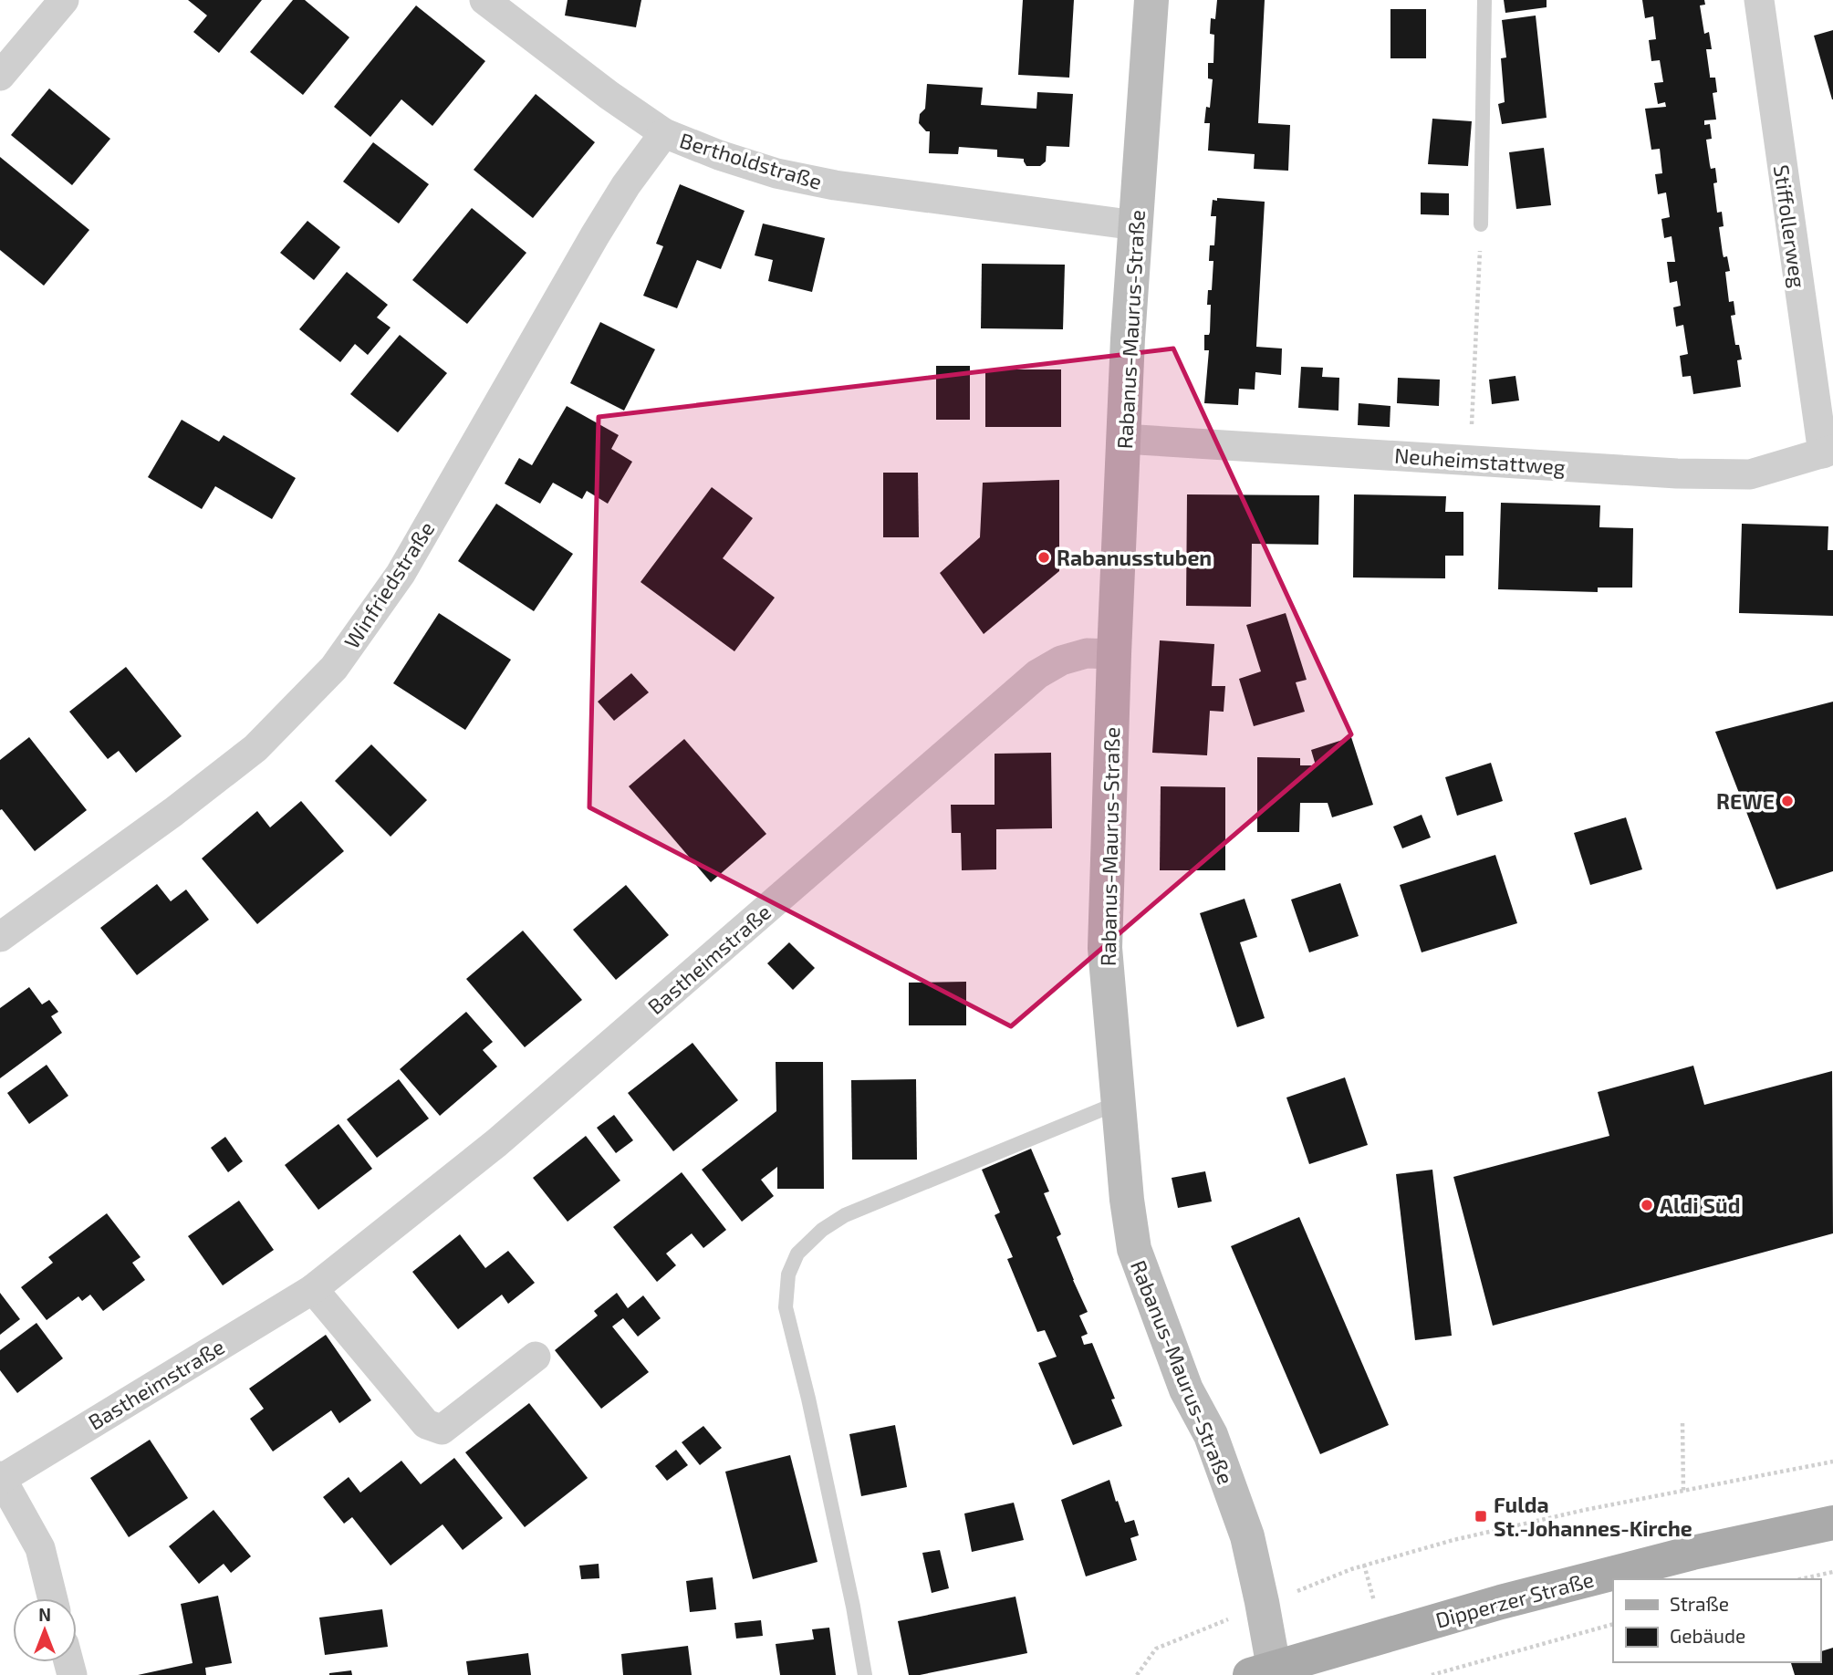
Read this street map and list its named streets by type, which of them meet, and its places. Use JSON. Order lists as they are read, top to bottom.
{
  "streets": {
    "main road": ["Rabanus-Maurus-Straße", "Dipperzer Straße"],
    "street": [
      "Bertholdstraße",
      "Stiffollerweg",
      "Neuheimstattweg",
      "Winfriedstraße",
      "Bastheimstraße"
    ]
  },
  "crossings": [
    ["Bertholdstraße", "Rabanus-Maurus-Straße"],
    ["Bertholdstraße", "Winfriedstraße"],
    ["Stiffollerweg", "Neuheimstattweg"],
    ["Rabanus-Maurus-Straße", "Neuheimstattweg"],
    ["Rabanus-Maurus-Straße", "Bastheimstraße"],
    ["Rabanus-Maurus-Straße", "Dipperzer Straße"]
  ],
  "places": {
    "other": ["Rabanusstuben", "REWE", "Aldi Süd"],
    "transit": ["Fulda St.-Johannes-Kirche"]
  },
  "legend": ["Straße", "Gebäude"],
  "north": "top"
}
